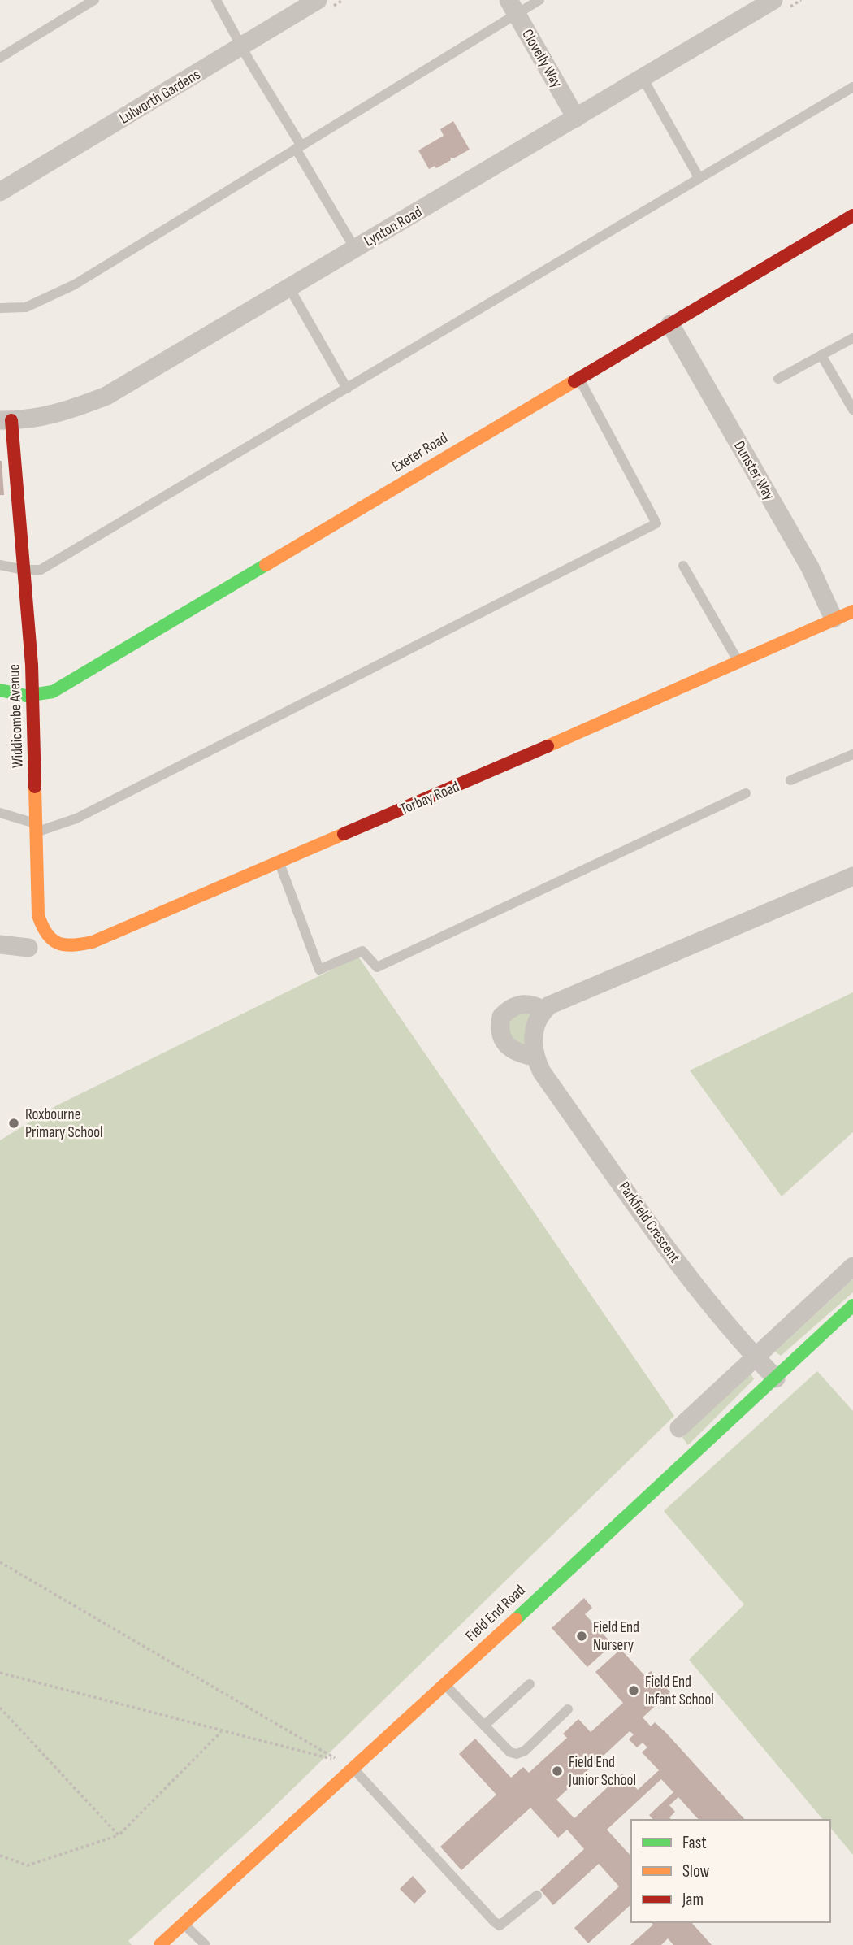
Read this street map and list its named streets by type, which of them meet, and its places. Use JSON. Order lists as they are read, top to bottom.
{
  "streets": {
    "street": [
      "Clovelly Way",
      "Lulworth Gardens",
      "Lynton Road",
      "Exeter Road",
      "Dunster Way",
      "Widdicombe Avenue",
      "Torbay Road",
      "Parkfield Crescent",
      "Field End Road"
    ]
  },
  "crossings": [
    ["Clovelly Way", "Lynton Road"],
    ["Lynton Road", "Widdicombe Avenue"],
    ["Exeter Road", "Dunster Way"],
    ["Exeter Road", "Widdicombe Avenue"],
    ["Dunster Way", "Torbay Road"],
    ["Widdicombe Avenue", "Torbay Road"],
    ["Parkfield Crescent", "Field End Road"]
  ],
  "places": [
    "Roxbourne Primary School",
    "Field End Nursery",
    "Field End Infant School",
    "Field End Junior School"
  ],
  "legend": ["Fast", "Slow", "Jam"]
}
